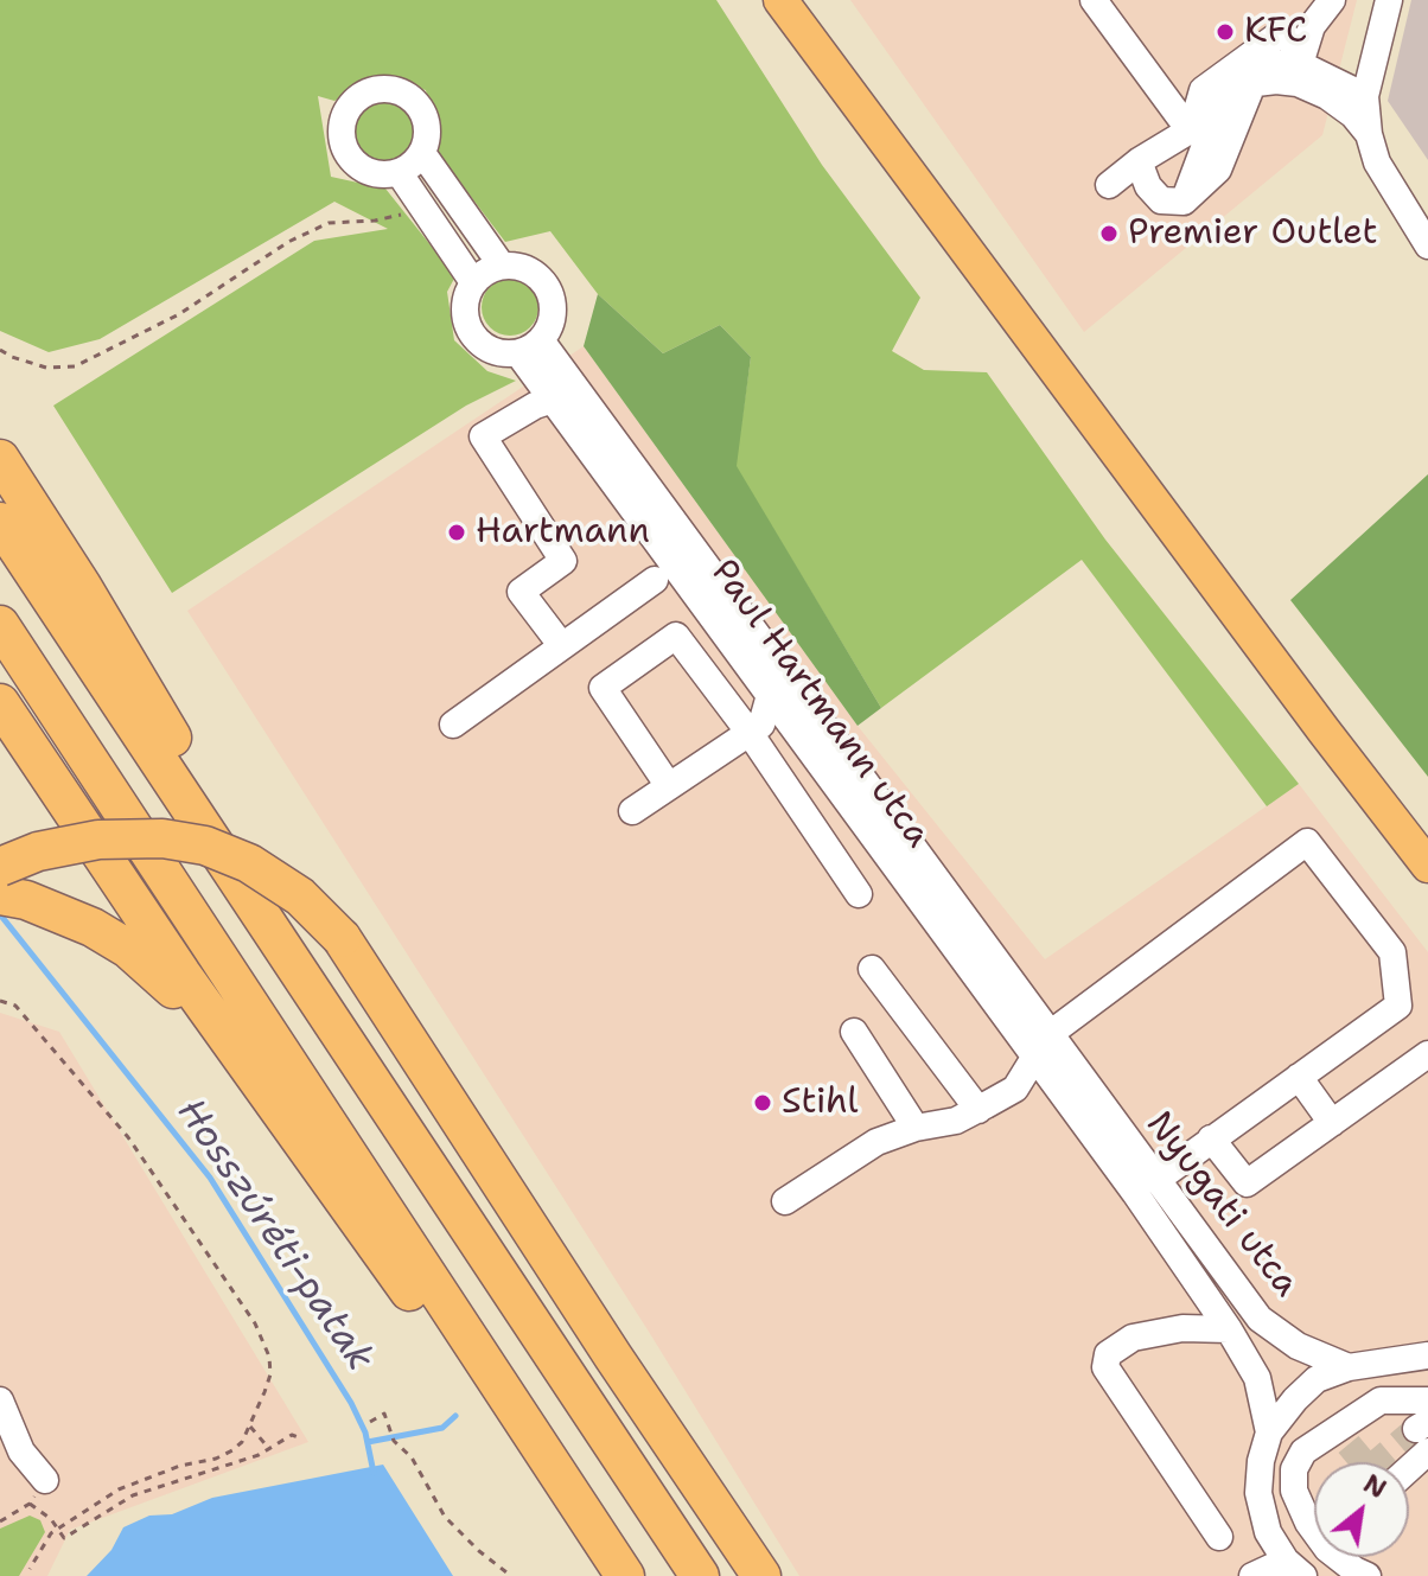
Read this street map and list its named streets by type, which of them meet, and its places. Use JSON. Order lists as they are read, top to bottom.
{
  "streets": {
    "street": ["Paul Hartmann utca", "Nyugati utca"]
  },
  "crossings": [
    ["Paul Hartmann utca", "Nyugati utca"]
  ],
  "water": ["Hosszúréti-patak"],
  "places": [
    "KFC",
    "Premier Outlet",
    "Hartmann",
    "Stihl"
  ],
  "north": "top right"
}
